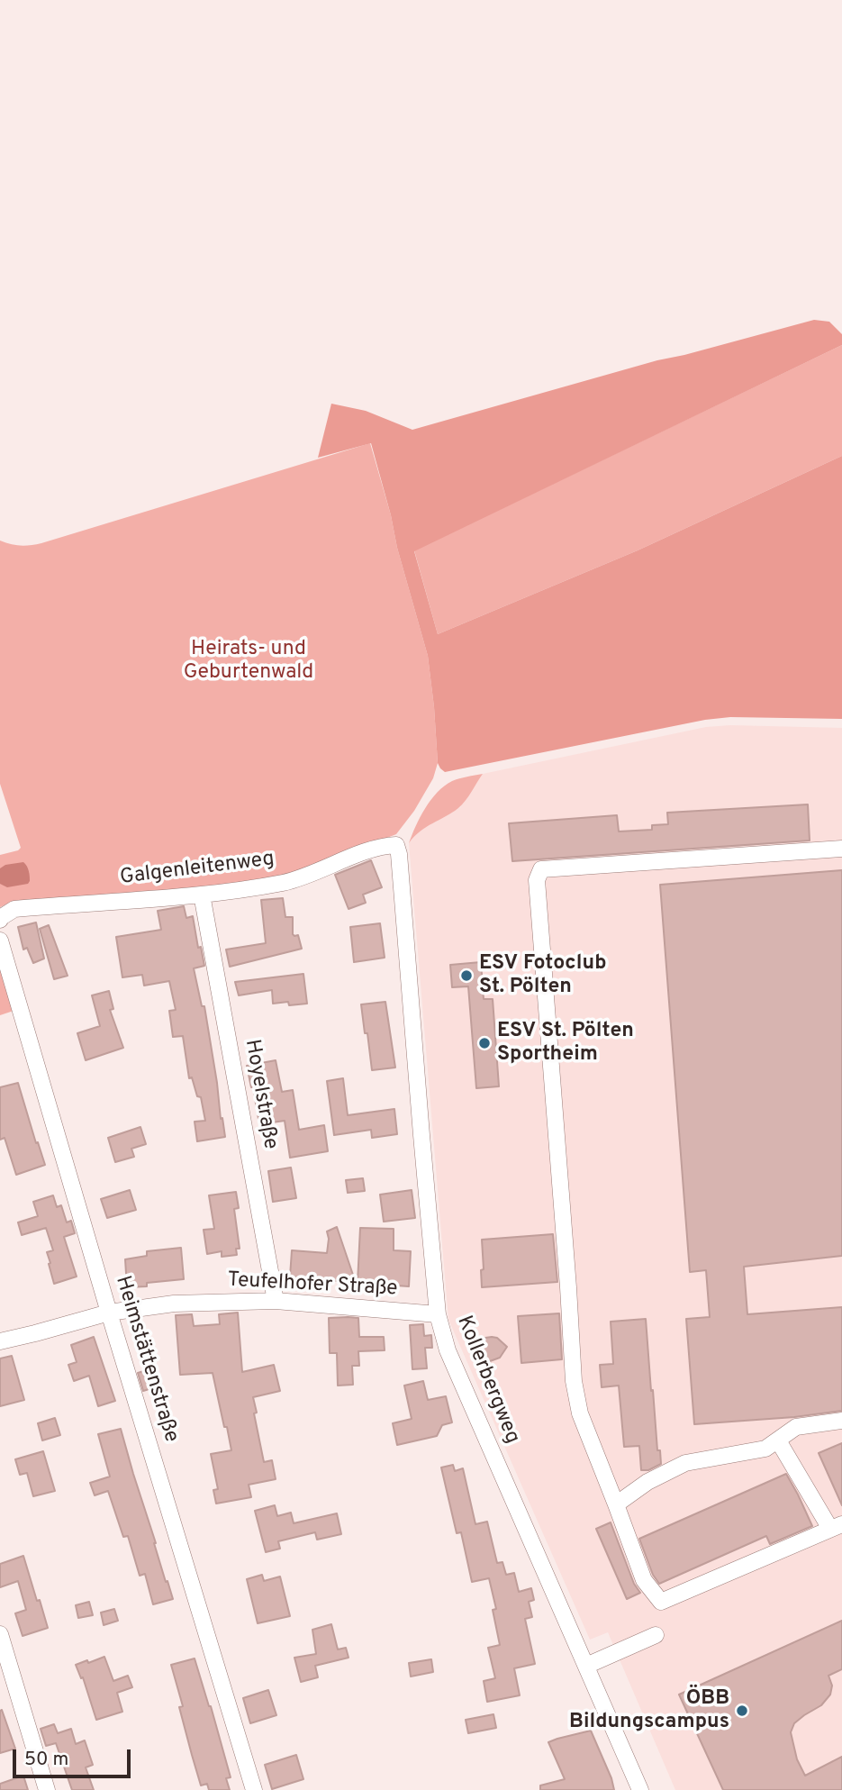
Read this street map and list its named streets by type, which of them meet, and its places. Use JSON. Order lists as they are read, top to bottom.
{
  "streets": {
    "street": [
      "Galgenleitenweg",
      "Hoyelstraße",
      "Teufelhofer Straße",
      "Heimstättenstraße",
      "Kollerbergweg"
    ]
  },
  "crossings": [
    ["Galgenleitenweg", "Hoyelstraße"],
    ["Galgenleitenweg", "Kollerbergweg"],
    ["Hoyelstraße", "Teufelhofer Straße"],
    ["Teufelhofer Straße", "Heimstättenstraße"],
    ["Teufelhofer Straße", "Kollerbergweg"]
  ],
  "parks": ["Heirats- und Geburtenwald"],
  "places": ["ESV Fotoclub St. Pölten", "ESV St. Pölten Sportheim", "ÖBB Bildungscampus"],
  "scale_bar": "50 m"
}
